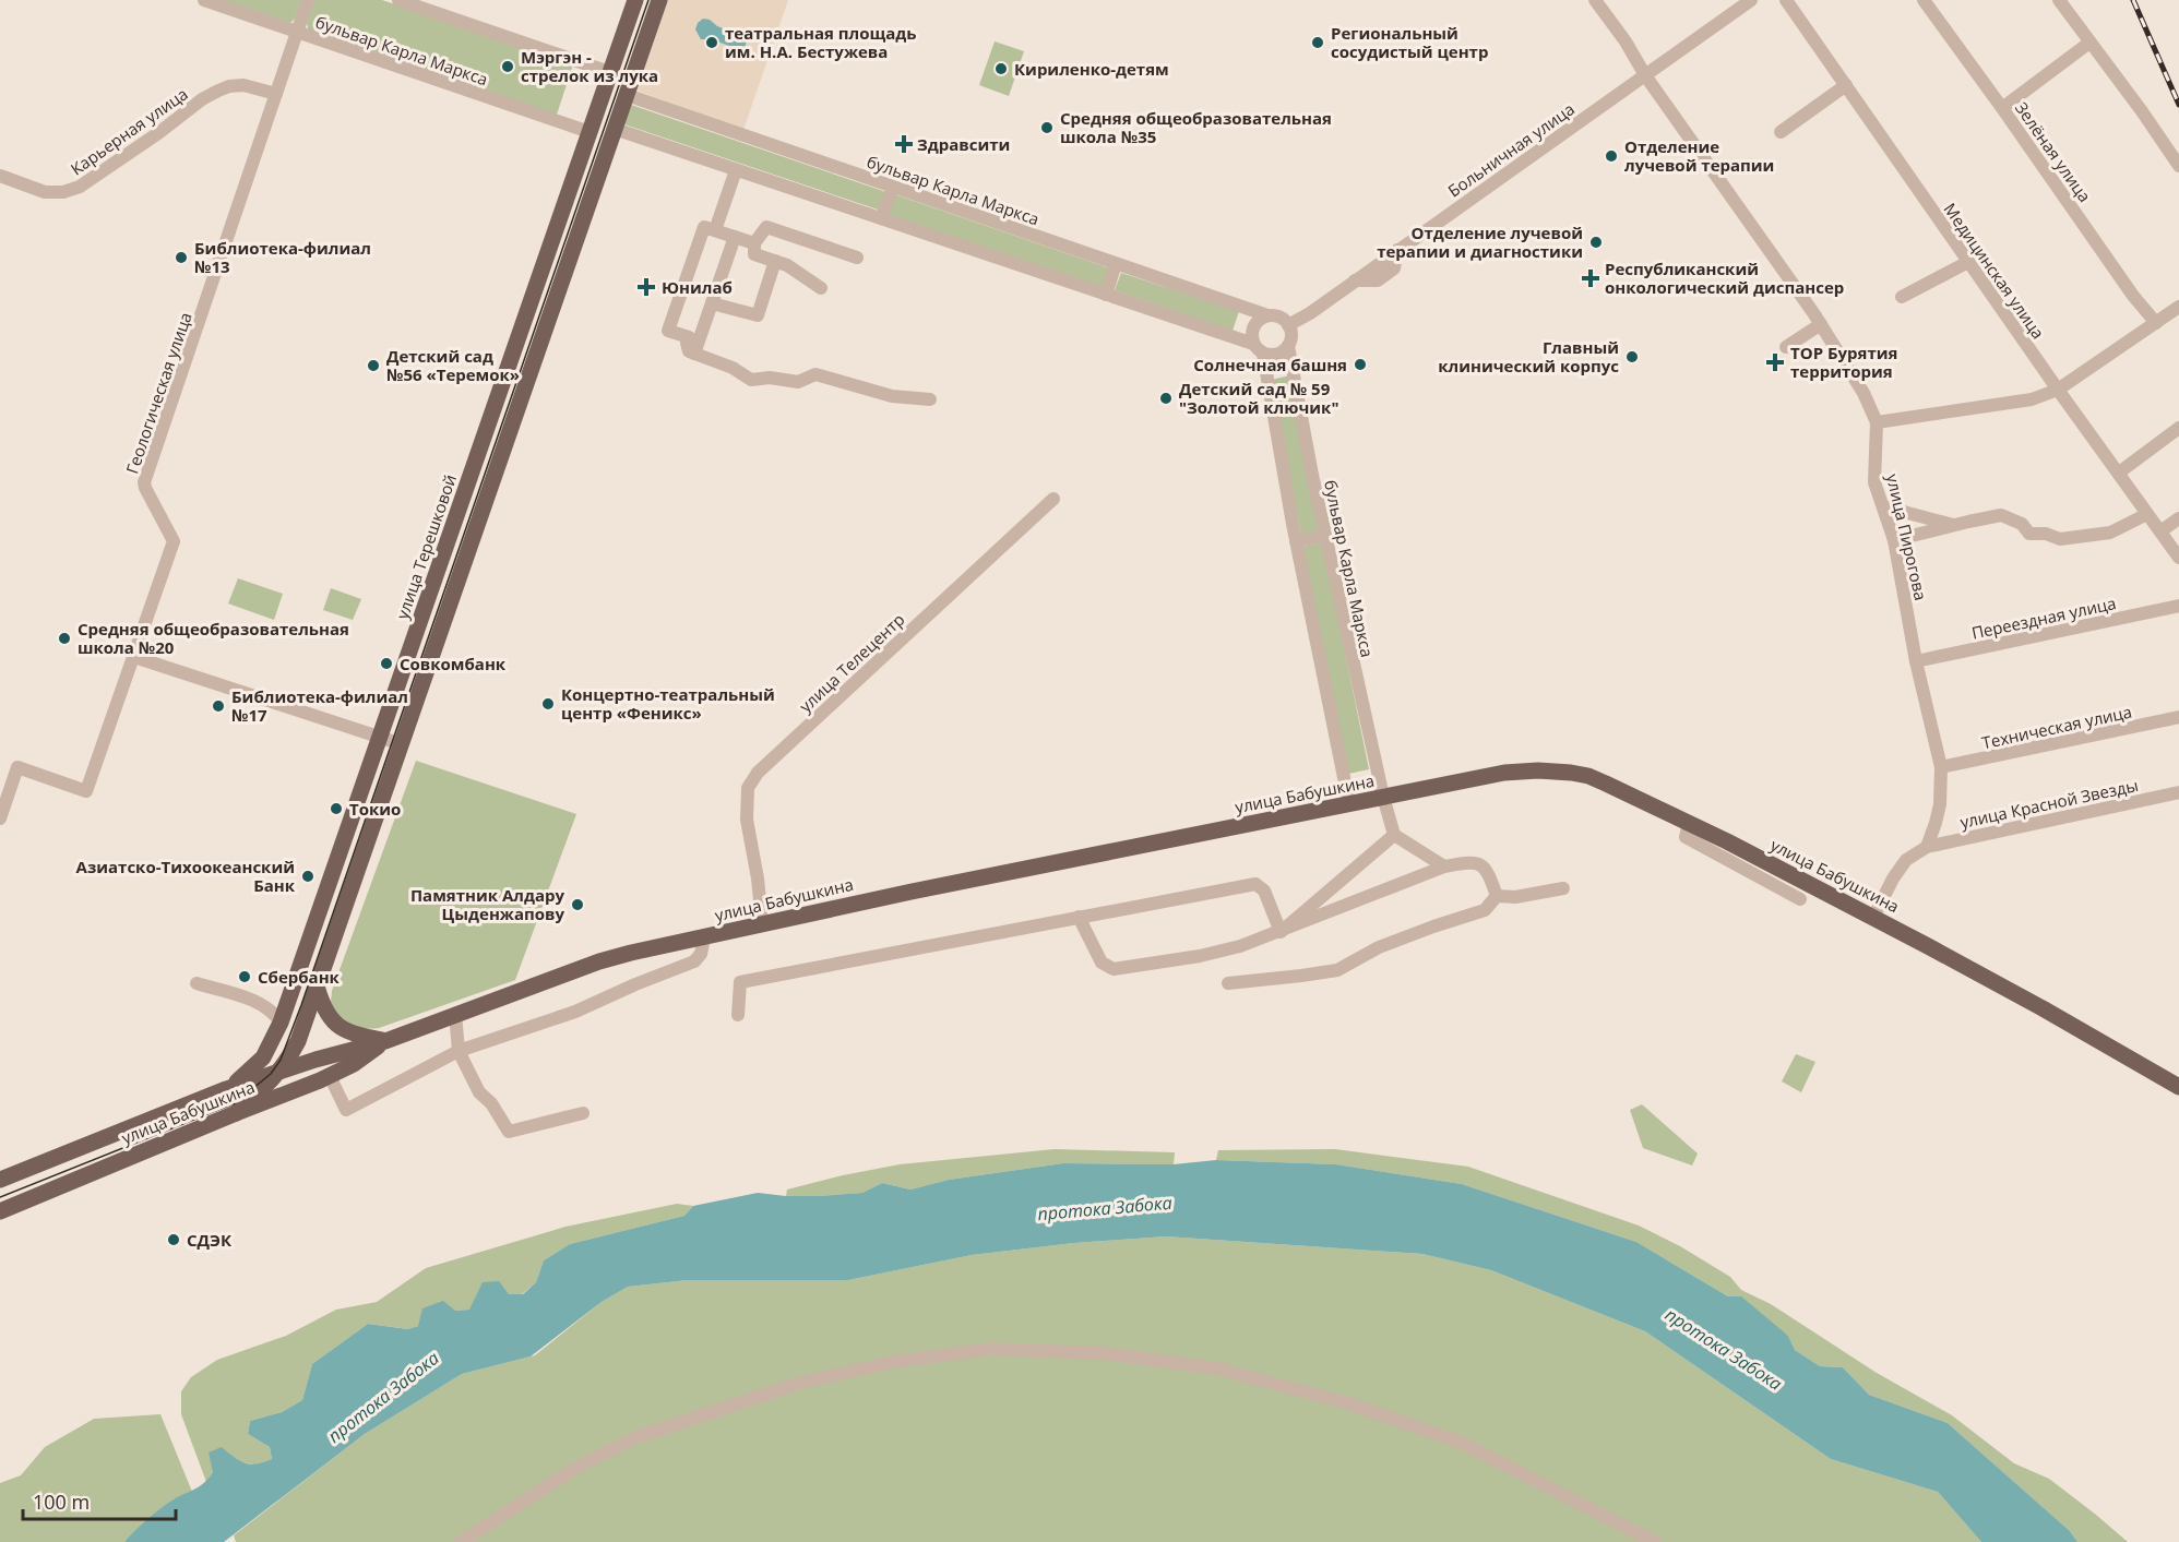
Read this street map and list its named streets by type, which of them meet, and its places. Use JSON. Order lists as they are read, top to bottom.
{
  "streets": {
    "main road": ["улица Терешковой", "улица Бабушкина"],
    "street": [
      "бульвар Карла Маркса",
      "Карьерная улица",
      "Больничная улица",
      "Зелёная улица",
      "Медицинская улица",
      "Геологическая улица",
      "улица Пирогова",
      "Переездная улица",
      "улица Телецентр",
      "Техническая улица",
      "улица Красной Звезды"
    ]
  },
  "crossings": [
    ["бульвар Карла Маркса", "Больничная улица"],
    ["бульвар Карла Маркса", "Геологическая улица"],
    ["бульвар Карла Маркса", "улица Терешковой"],
    ["бульвар Карла Маркса", "улица Бабушкина"],
    ["Карьерная улица", "Геологическая улица"],
    ["Больничная улица", "улица Пирогова"],
    ["улица Пирогова", "Переездная улица"],
    ["улица Пирогова", "Техническая улица"],
    ["улица Пирогова", "улица Красной Звезды"],
    ["улица Терешковой", "улица Бабушкина"],
    ["улица Телецентр", "улица Бабушкина"]
  ],
  "water": ["протока Забока"],
  "places": {
    "other": [
      "театральная площадь им. Н.А. Бестужева",
      "Региональный сосудистый центр",
      "Мэргэн - стрелок из лука",
      "Кириленко-детям",
      "Средняя общеобразовательная школа №35",
      "Отделение лучевой терапии",
      "Отделение лучевой терапии и диагностики",
      "Библиотека-филиал №13",
      "Главный клинический корпус",
      "Солнечная башня",
      "Детский сад №56 «Теремок»",
      "Детский сад № 59 \"Золотой ключик\"",
      "Средняя общеобразовательная школа №20",
      "Совкомбанк",
      "Концертно-театральный центр «Феникс»",
      "Библиотека-филиал №17",
      "Токио",
      "Азиатско-Тихоокеанский Банк",
      "Памятник Алдару Цыденжапову",
      "Сбербанк",
      "СДЭК"
    ],
    "health": [
      "Здравсити",
      "Республиканский онкологический диспансер",
      "Юнилаб",
      "ТОР Бурятия территория"
    ]
  },
  "scale_bar": "100 m"
}
